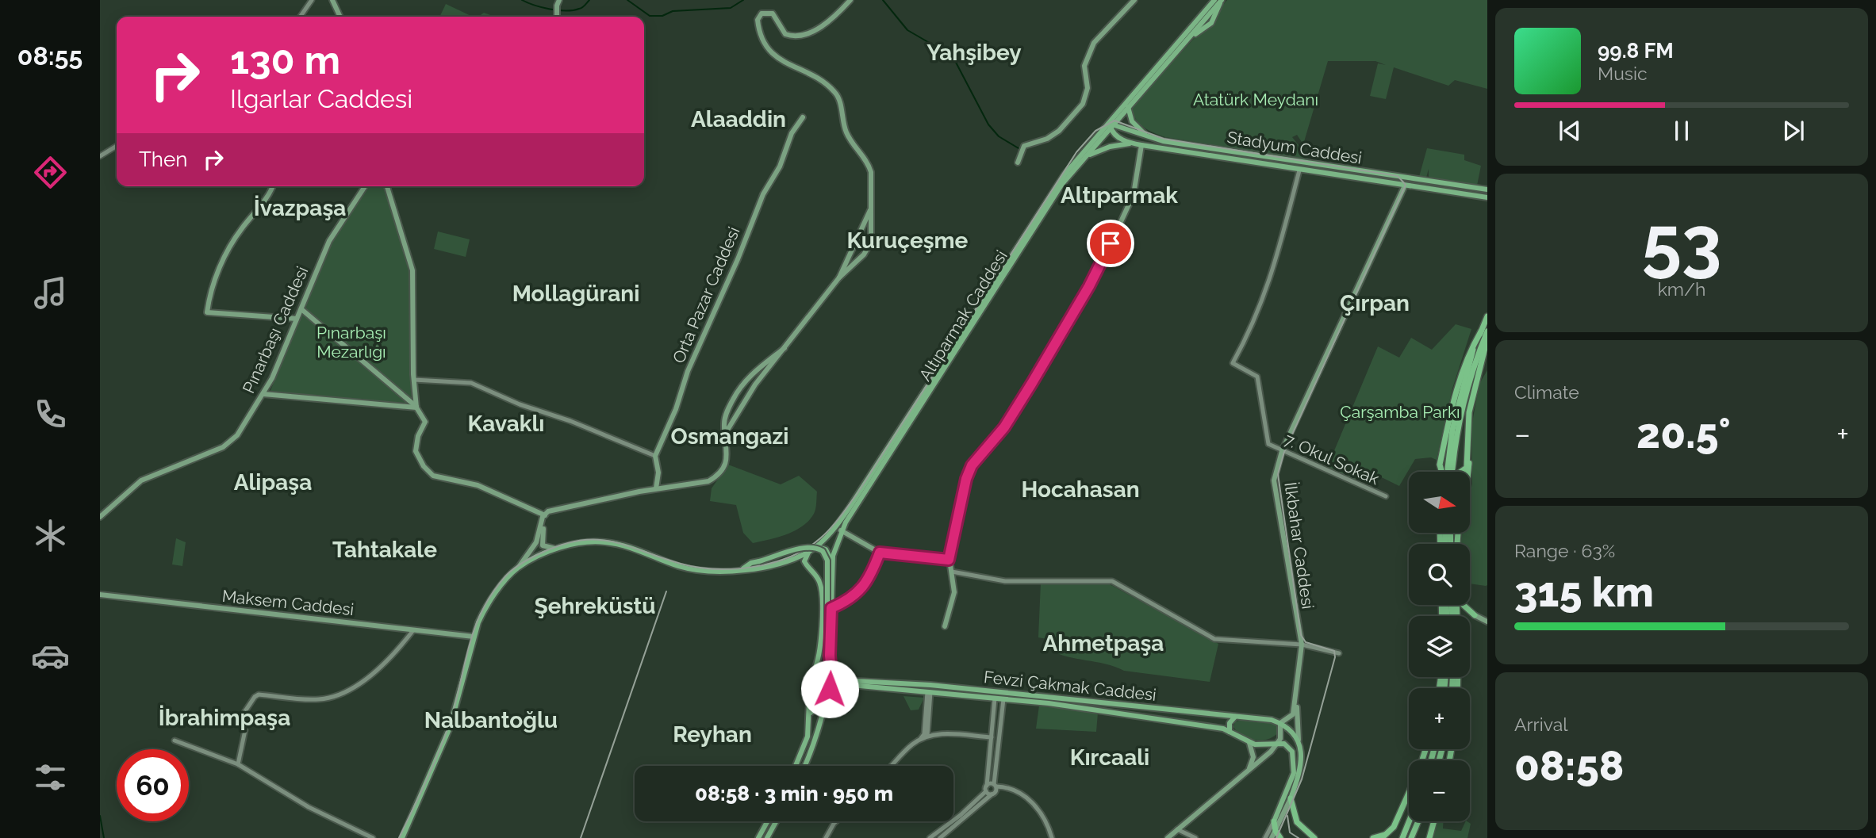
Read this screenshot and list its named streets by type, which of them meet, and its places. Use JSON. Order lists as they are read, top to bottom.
{
  "streets": {
    "main road": [
      "Stadyum Caddesi",
      "Orta Pazar Caddesi",
      "Altıparmak Caddesi",
      "Pınarbaşı Caddesi",
      "İlkbahar Caddesi",
      "Maksem Caddesi",
      "Fevzi Çakmak Caddesi"
    ],
    "street": ["7. Okul Sokak"]
  },
  "crossings": [
    ["Stadyum Caddesi", "Altıparmak Caddesi"],
    ["7. Okul Sokak", "İlkbahar Caddesi"]
  ],
  "districts": [
    "Yahşibey",
    "Alaaddin",
    "Altıparmak",
    "İvazpaşa",
    "Kuruçeşme",
    "Mollagürani",
    "Çırpan",
    "Kavaklı",
    "Osmangazi",
    "Alipaşa",
    "Hocahasan",
    "Tahtakale",
    "Şehreküstü",
    "Ahmetpaşa",
    "İbrahimpaşa",
    "Nalbantoğlu",
    "Reyhan",
    "Kırcaali"
  ],
  "parks": ["Atatürk Meydanı", "Pınarbaşı Mezarlığı", "Çarşamba Parkı"],
  "north": "right",
  "page": {
    "tabs": "08:55",
    "turn": ["130 m", "Ilgarlar Caddesi"],
    "song": ["99.8 FM", "Music"],
    "then": "Then",
    "tile": [
      ["53", "km/h"],
      "Climate",
      ["Range · 63%", "315 km"],
      ["Arrival", "08:58"]
    ],
    "heat": ["−", "20.5°", "+"],
    "map_buttons": ["+", "−"],
    "limit": "60",
    "trip": "08:58 · 3 min · 950 m"
  }
}
